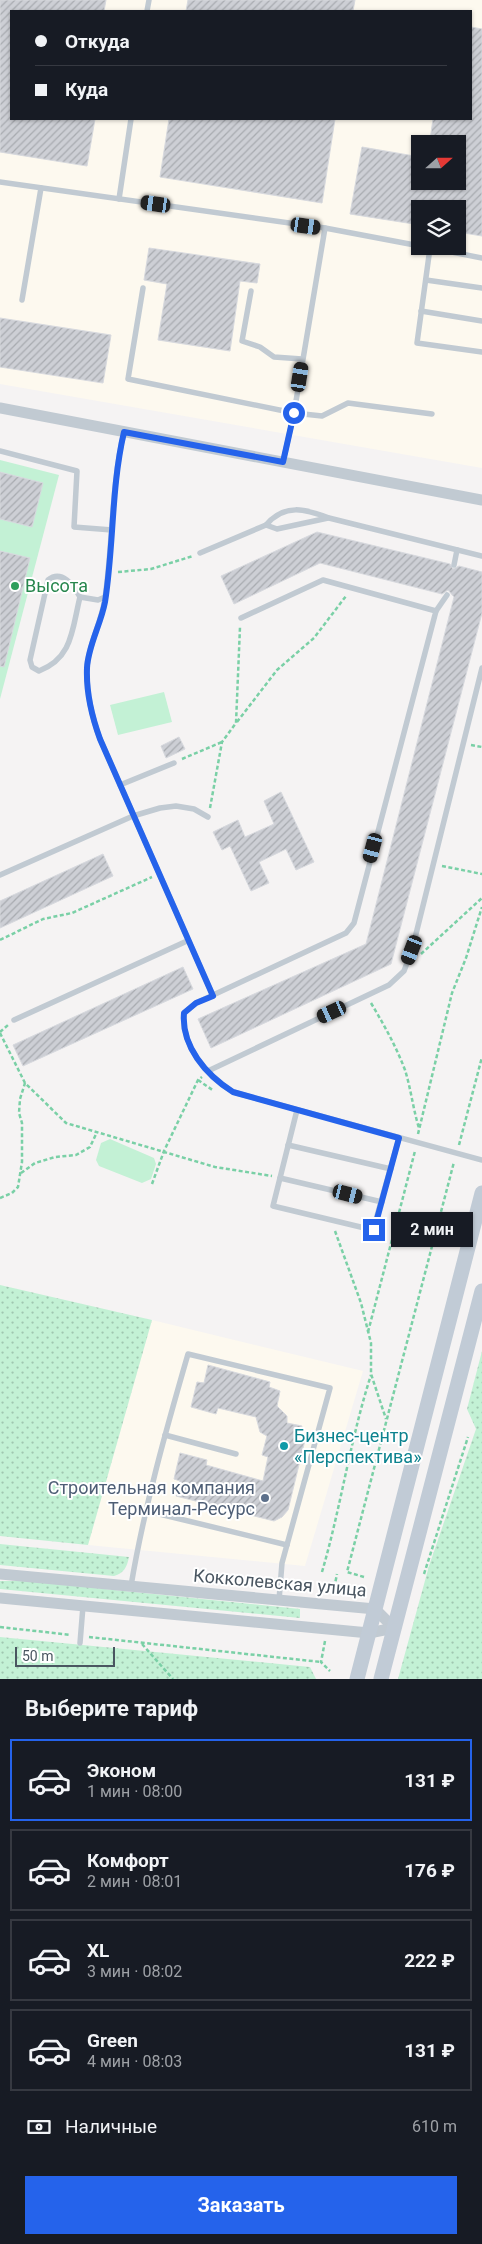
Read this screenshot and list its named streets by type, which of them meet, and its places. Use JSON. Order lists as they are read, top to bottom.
{
  "streets": {
    "street": ["Кокколевская улица"]
  },
  "places": ["Высота", "Бизнес-центр «Перспектива»", "Строительная компания Терминал-Ресурс"],
  "scale_bar": "50 m",
  "north": "right",
  "page": {
    "banner": ["Откуда", "Куда"],
    "bubble": "2 мин",
    "scale": "50 m",
    "heading": "Выберите тариф",
    "list": [
      {
        "name": "Эконом",
        "note": "1 мин · 08:00",
        "value": "131 ₽"
      },
      {
        "name": "Комфорт",
        "note": "2 мин · 08:01",
        "value": "176 ₽"
      },
      {
        "name": "XL",
        "note": "3 мин · 08:02",
        "value": "222 ₽"
      },
      {
        "name": "Green",
        "note": "4 мин · 08:03",
        "value": "131 ₽"
      }
    ],
    "pay": ["Наличные", "610 m"],
    "buttons": "Заказать"
  }
}
